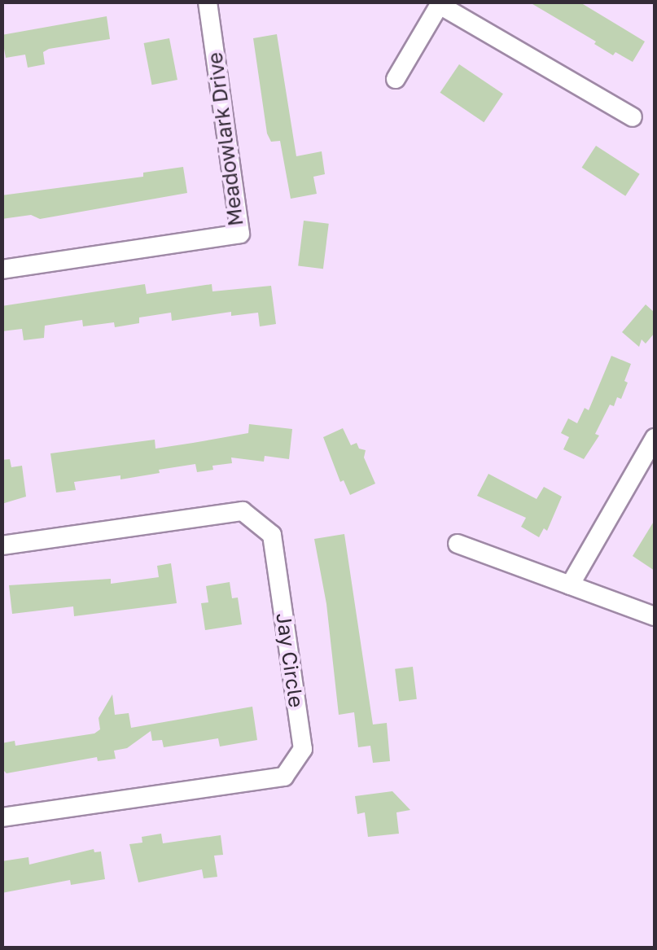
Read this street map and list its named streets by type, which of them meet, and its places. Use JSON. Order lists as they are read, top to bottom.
{
  "streets": {
    "street": ["Meadowlark Drive", "Jay Circle"]
  }
}
